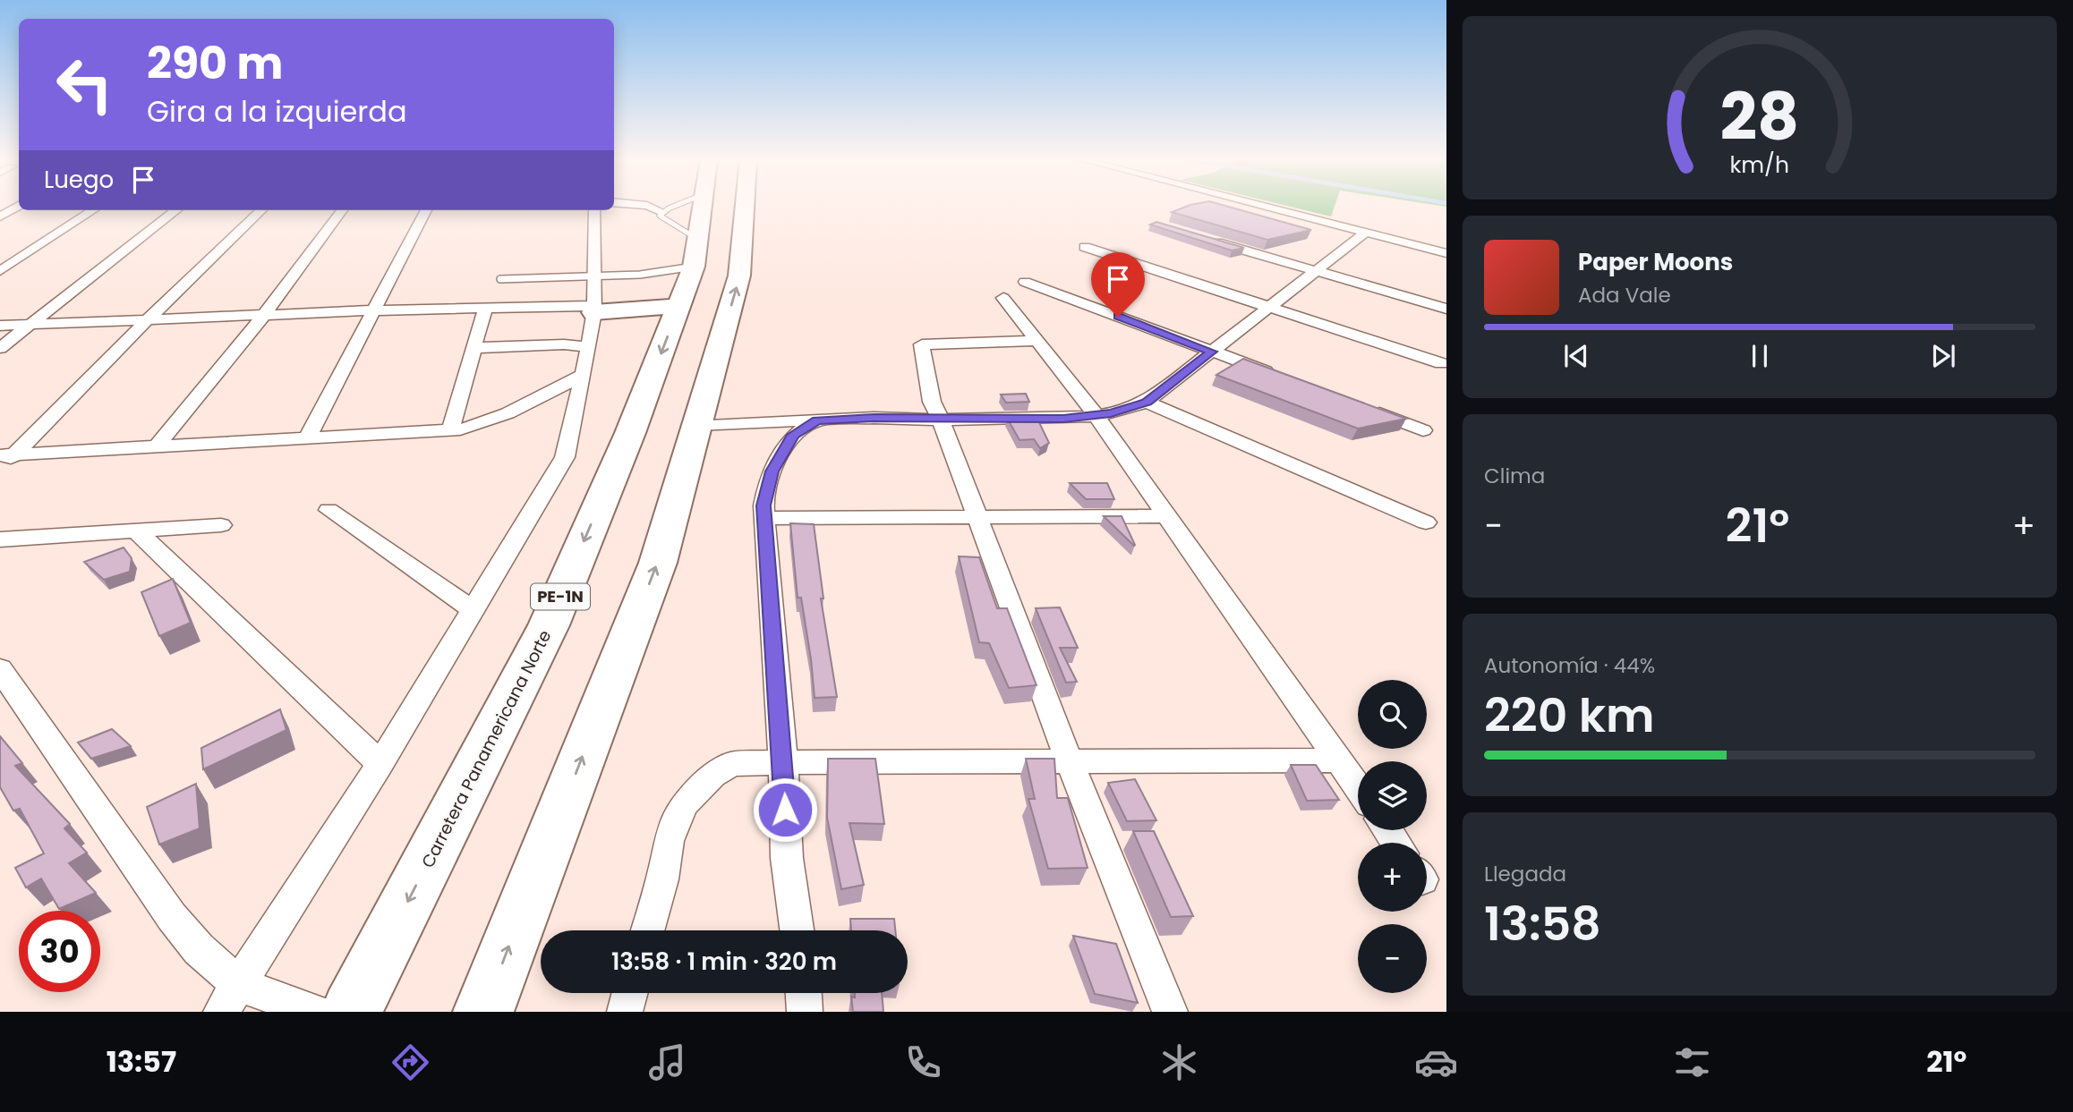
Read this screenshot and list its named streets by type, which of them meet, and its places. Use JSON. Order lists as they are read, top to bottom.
{
  "streets": {
    "highway": ["PE-1N", "Carretera Panamericana Norte"]
  },
  "page": {
    "turn": ["290 m", "Gira a la izquierda"],
    "then": "Luego",
    "song": ["Paper Moons", "Ada Vale"],
    "tile": [
      "Clima",
      ["Autonomía · 44%", "220 km"],
      ["Llegada", "13:58"]
    ],
    "heat": ["−", "21°", "+"],
    "map_buttons": ["+", "−"],
    "limit": "30",
    "trip": "13:58 · 1 min · 320 m",
    "tabs": ["13:57", "21°"],
    "gauge": ["28", "km/h"]
  }
}
